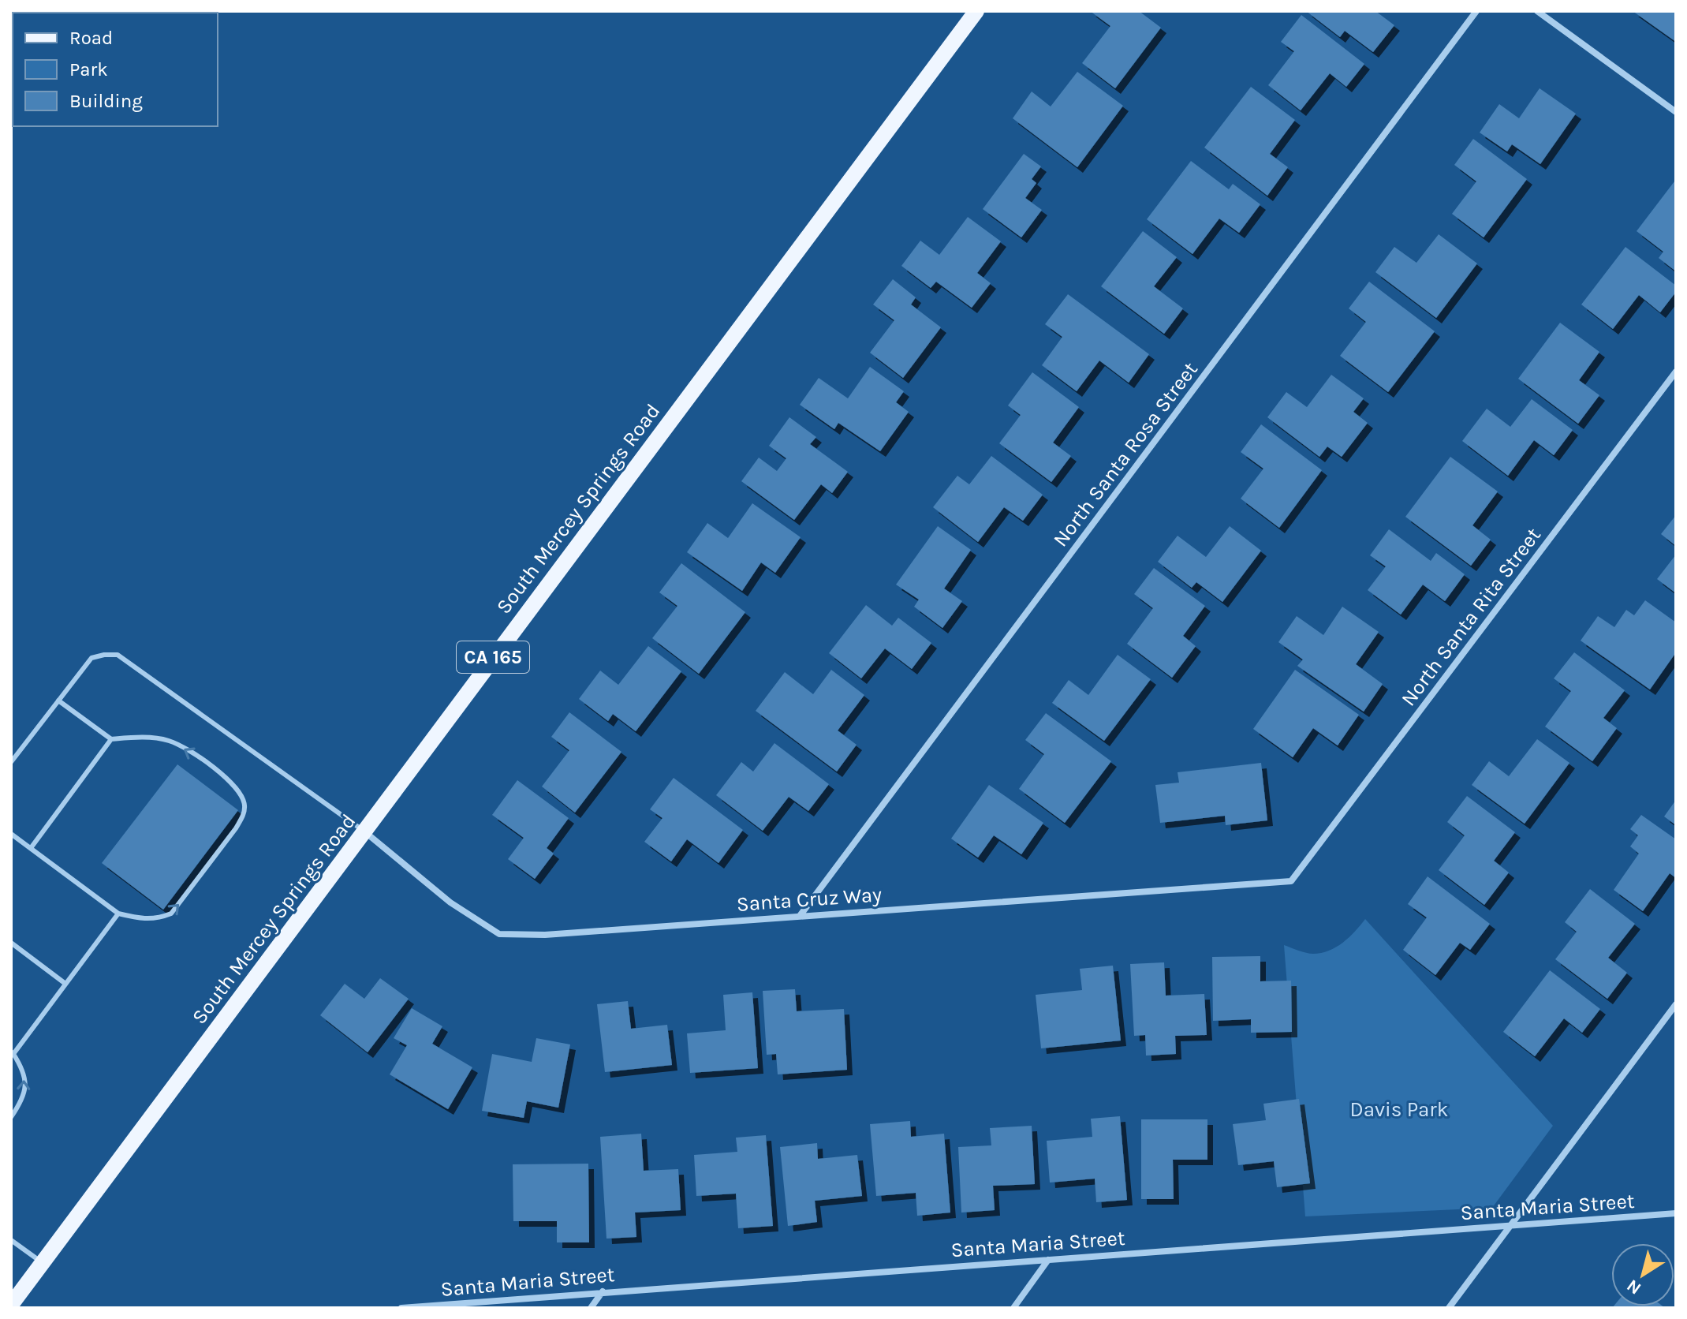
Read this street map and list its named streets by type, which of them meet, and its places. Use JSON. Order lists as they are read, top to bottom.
{
  "streets": {
    "main road": ["South Mercey Springs Road", "CA 165"],
    "street": [
      "North Santa Rosa Street",
      "North Santa Rita Street",
      "Santa Cruz Way",
      "Santa Maria Street"
    ]
  },
  "crossings": [
    ["North Santa Rosa Street", "Santa Cruz Way"],
    ["South Mercey Springs Road", "Santa Cruz Way"],
    ["North Santa Rita Street", "Santa Cruz Way"]
  ],
  "parks": ["Davis Park"],
  "legend": ["Road", "Park", "Building"],
  "north": "bottom left"
}
